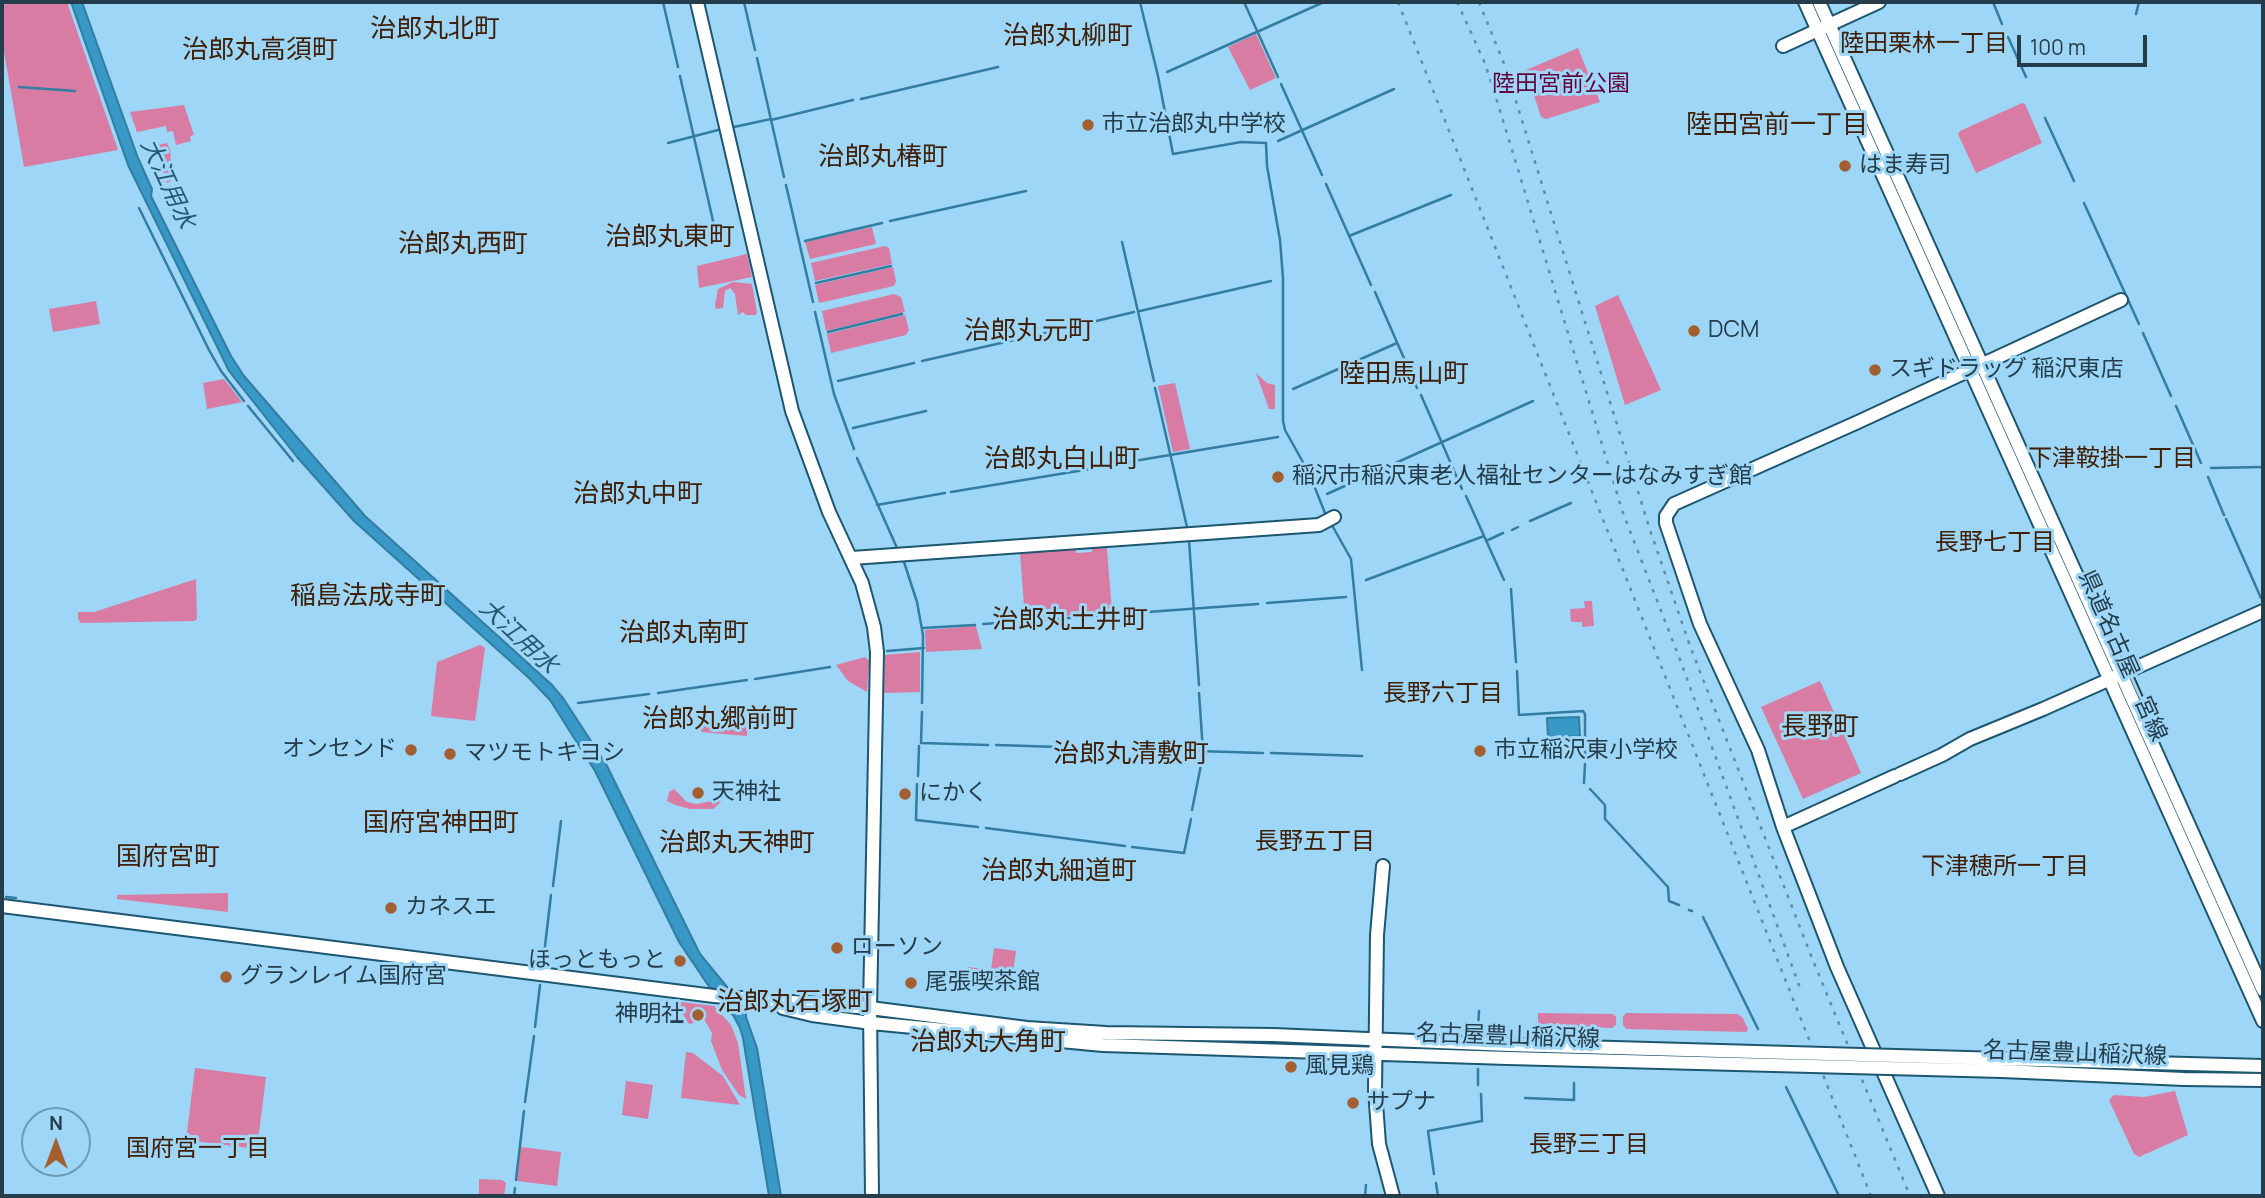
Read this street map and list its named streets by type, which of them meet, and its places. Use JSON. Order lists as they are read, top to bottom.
{
  "streets": {
    "main road": ["県道名古屋一宮線", "名古屋豊山稲沢線"]
  },
  "districts": [
    "治郎丸北町",
    "治郎丸柳町",
    "陸田栗林一丁目",
    "治郎丸高須町",
    "陸田宮前一丁目",
    "治郎丸椿町",
    "治郎丸東町",
    "治郎丸西町",
    "治郎丸元町",
    "陸田馬山町",
    "下津鞍掛一丁目",
    "治郎丸白山町",
    "治郎丸中町",
    "長野七丁目",
    "稲島法成寺町",
    "治郎丸土井町",
    "治郎丸南町",
    "長野六丁目",
    "治郎丸郷前町",
    "長野町",
    "治郎丸清敷町",
    "国府宮神田町",
    "長野五丁目",
    "治郎丸天神町",
    "国府宮町",
    "下津穂所一丁目",
    "治郎丸細道町",
    "治郎丸石塚町",
    "治郎丸大角町",
    "長野三丁目",
    "国府宮一丁目"
  ],
  "water": ["大江用水"],
  "parks": ["陸田宮前公園"],
  "places": [
    "市立治郎丸中学校",
    "はま寿司",
    "DCM",
    "スギドラッグ 稲沢東店",
    "稲沢市稲沢東老人福祉センターはなみすぎ館",
    "オンセンド",
    "市立稲沢東小学校",
    "マツモトキヨシ",
    "天神社",
    "にかく",
    "カネスエ",
    "ローソン",
    "ほっともっと",
    "グランレイム国府宮",
    "尾張喫茶館",
    "神明社",
    "風見鶏",
    "サプナ"
  ],
  "scale_bar": "100 m",
  "north": "top"
}
